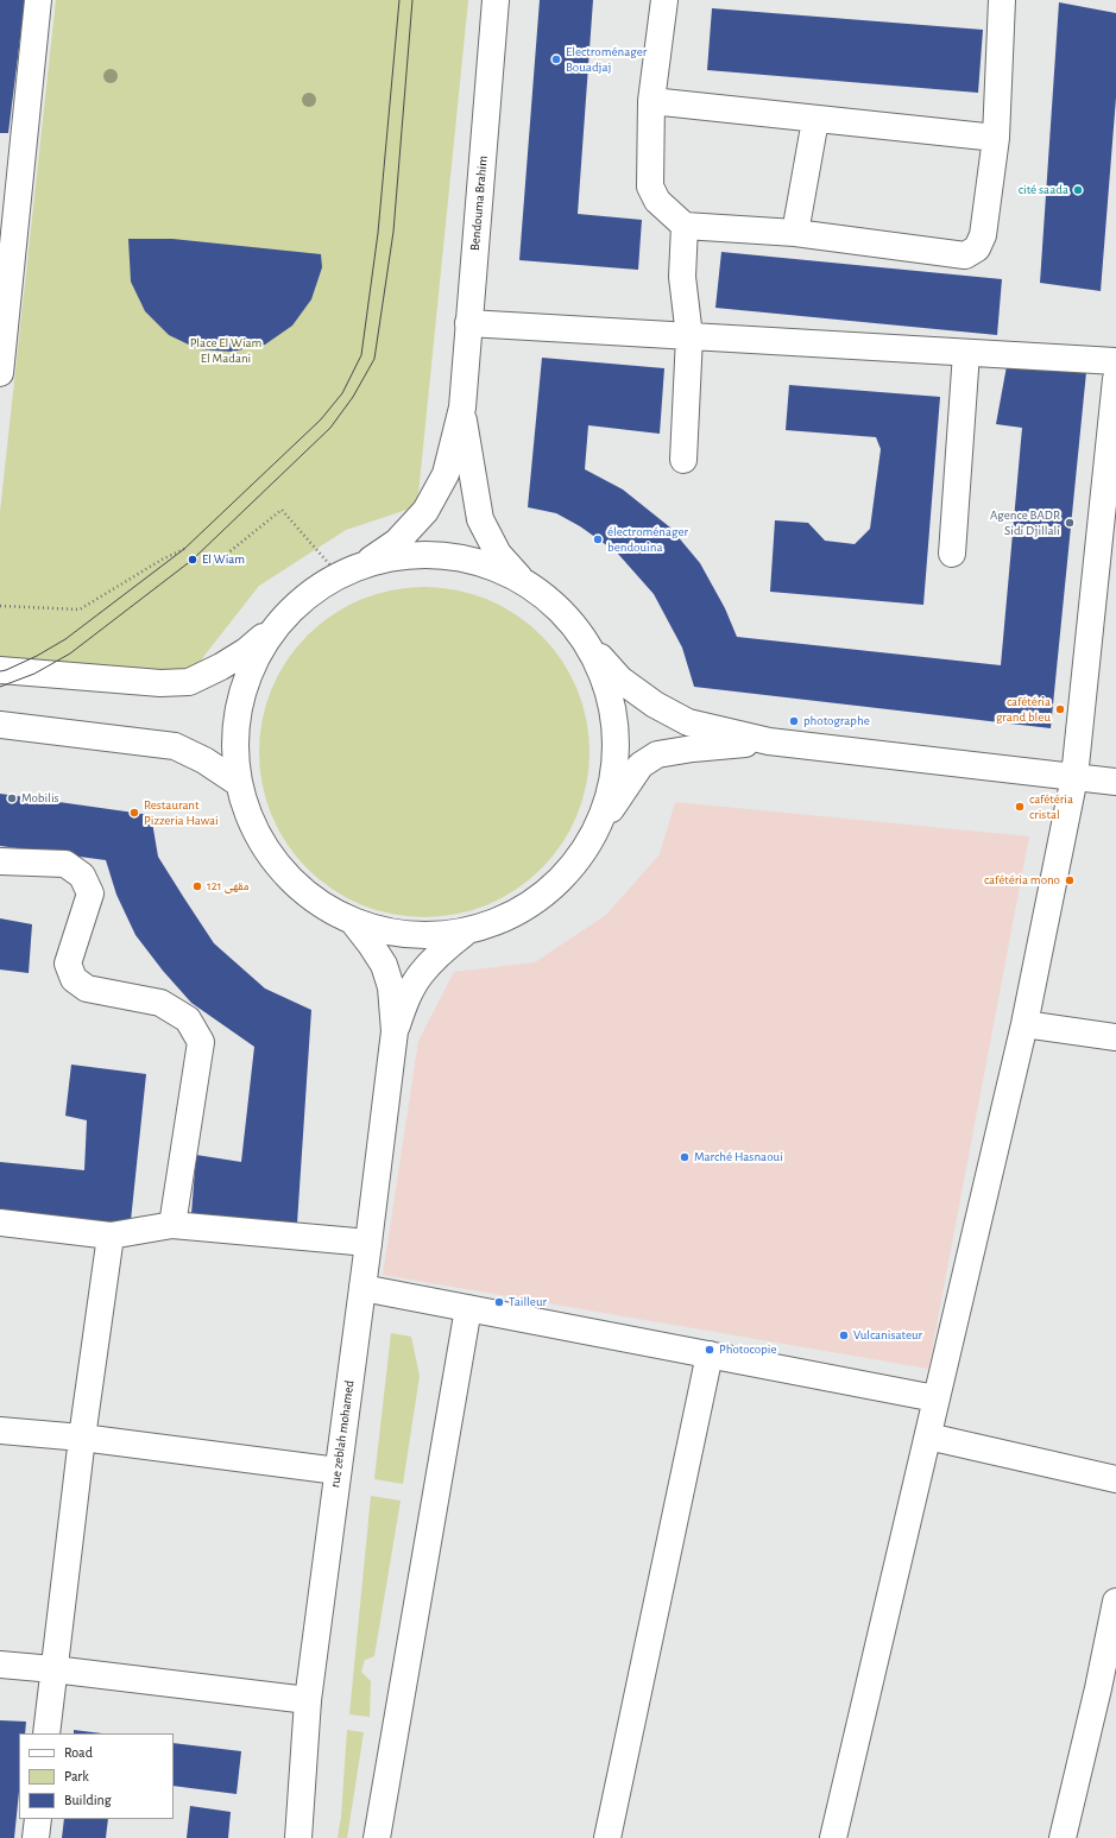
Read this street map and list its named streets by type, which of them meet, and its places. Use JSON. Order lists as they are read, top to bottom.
{
  "streets": {
    "street": ["Bendouma Brahim", "rue zeblah mohamed"]
  },
  "parks": ["Place El Wiam El Madani"],
  "places": [
    "Electroménager Bouadjaj",
    "cité saada",
    "Agence BADR Sidi Djillali",
    "électroménager bendouina",
    "El Wiam",
    "cafétéria grand bleu",
    "photographe",
    "Mobilis",
    "cafétéria cristal",
    "Restaurant Pizzeria Hawai",
    "cafétéria mono",
    "مقهى 121",
    "Marché Hasnaoui",
    "Tailleur",
    "Vulcanisateur",
    "Photocopie"
  ],
  "legend": ["Road", "Park", "Building"]
}
